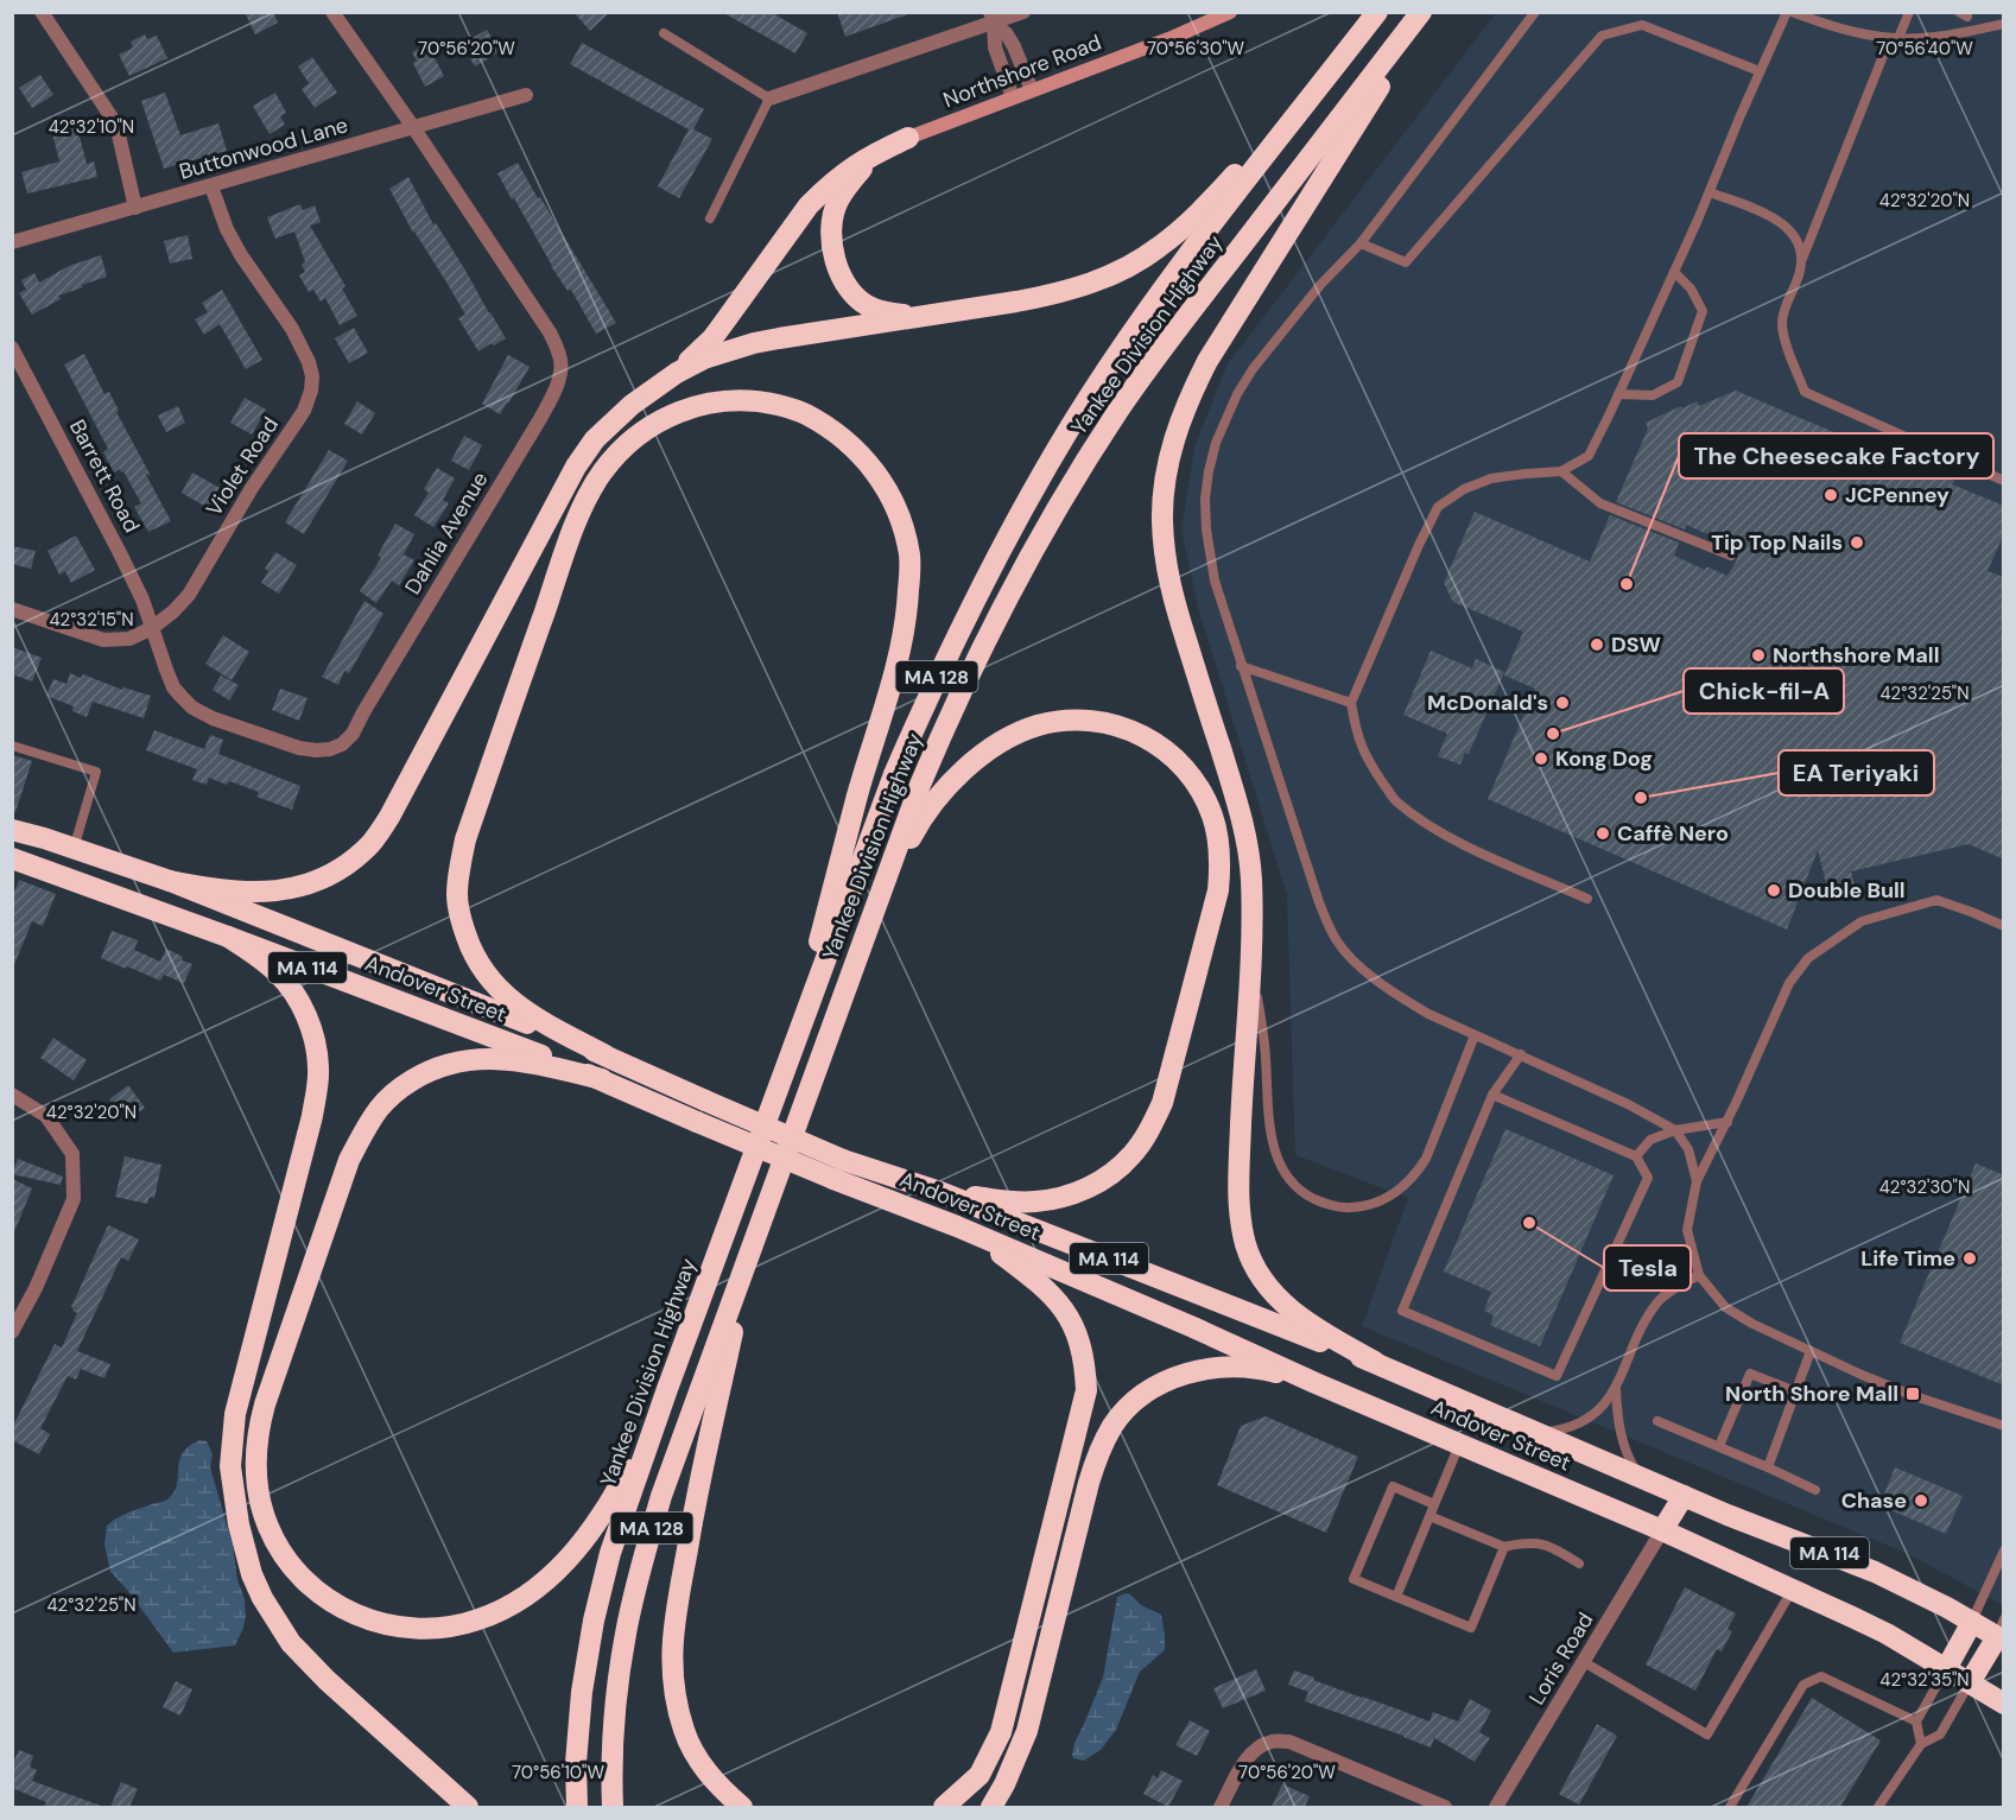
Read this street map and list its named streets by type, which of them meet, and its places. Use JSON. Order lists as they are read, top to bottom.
{
  "streets": {
    "highway": [
      "Yankee Division Highway",
      "MA 128",
      "MA 114",
      "Andover Street"
    ],
    "street": [
      "Northshore Road",
      "Buttonwood Lane",
      "Violet Road",
      "Barrett Road",
      "Dahlia Avenue",
      "Loris Road"
    ]
  },
  "crossings": [
    ["Buttonwood Lane", "Violet Road"],
    ["Buttonwood Lane", "Dahlia Avenue"],
    ["Violet Road", "Barrett Road"],
    ["Violet Road", "Dahlia Avenue"],
    ["Barrett Road", "Dahlia Avenue"],
    ["Andover Street", "Loris Road"]
  ],
  "places": {
    "other": [
      "JCPenney",
      "Tip Top Nails",
      "The Cheesecake Factory",
      "DSW",
      "Northshore Mall",
      "McDonald's",
      "Chick-fil-A",
      "Kong Dog",
      "EA Teriyaki",
      "Caffè Nero",
      "Double Bull",
      "Tesla",
      "Life Time",
      "Chase"
    ],
    "transit": ["North Shore Mall"]
  },
  "coordinates": [
    "70°56'20\"W",
    "70°56'30\"W",
    "70°56'40\"W",
    "42°32'10\"N",
    "42°32'20\"N",
    "42°32'15\"N",
    "42°32'25\"N",
    "42°32'30\"N",
    "42°32'35\"N",
    "70°56'10\"W"
  ]
}
